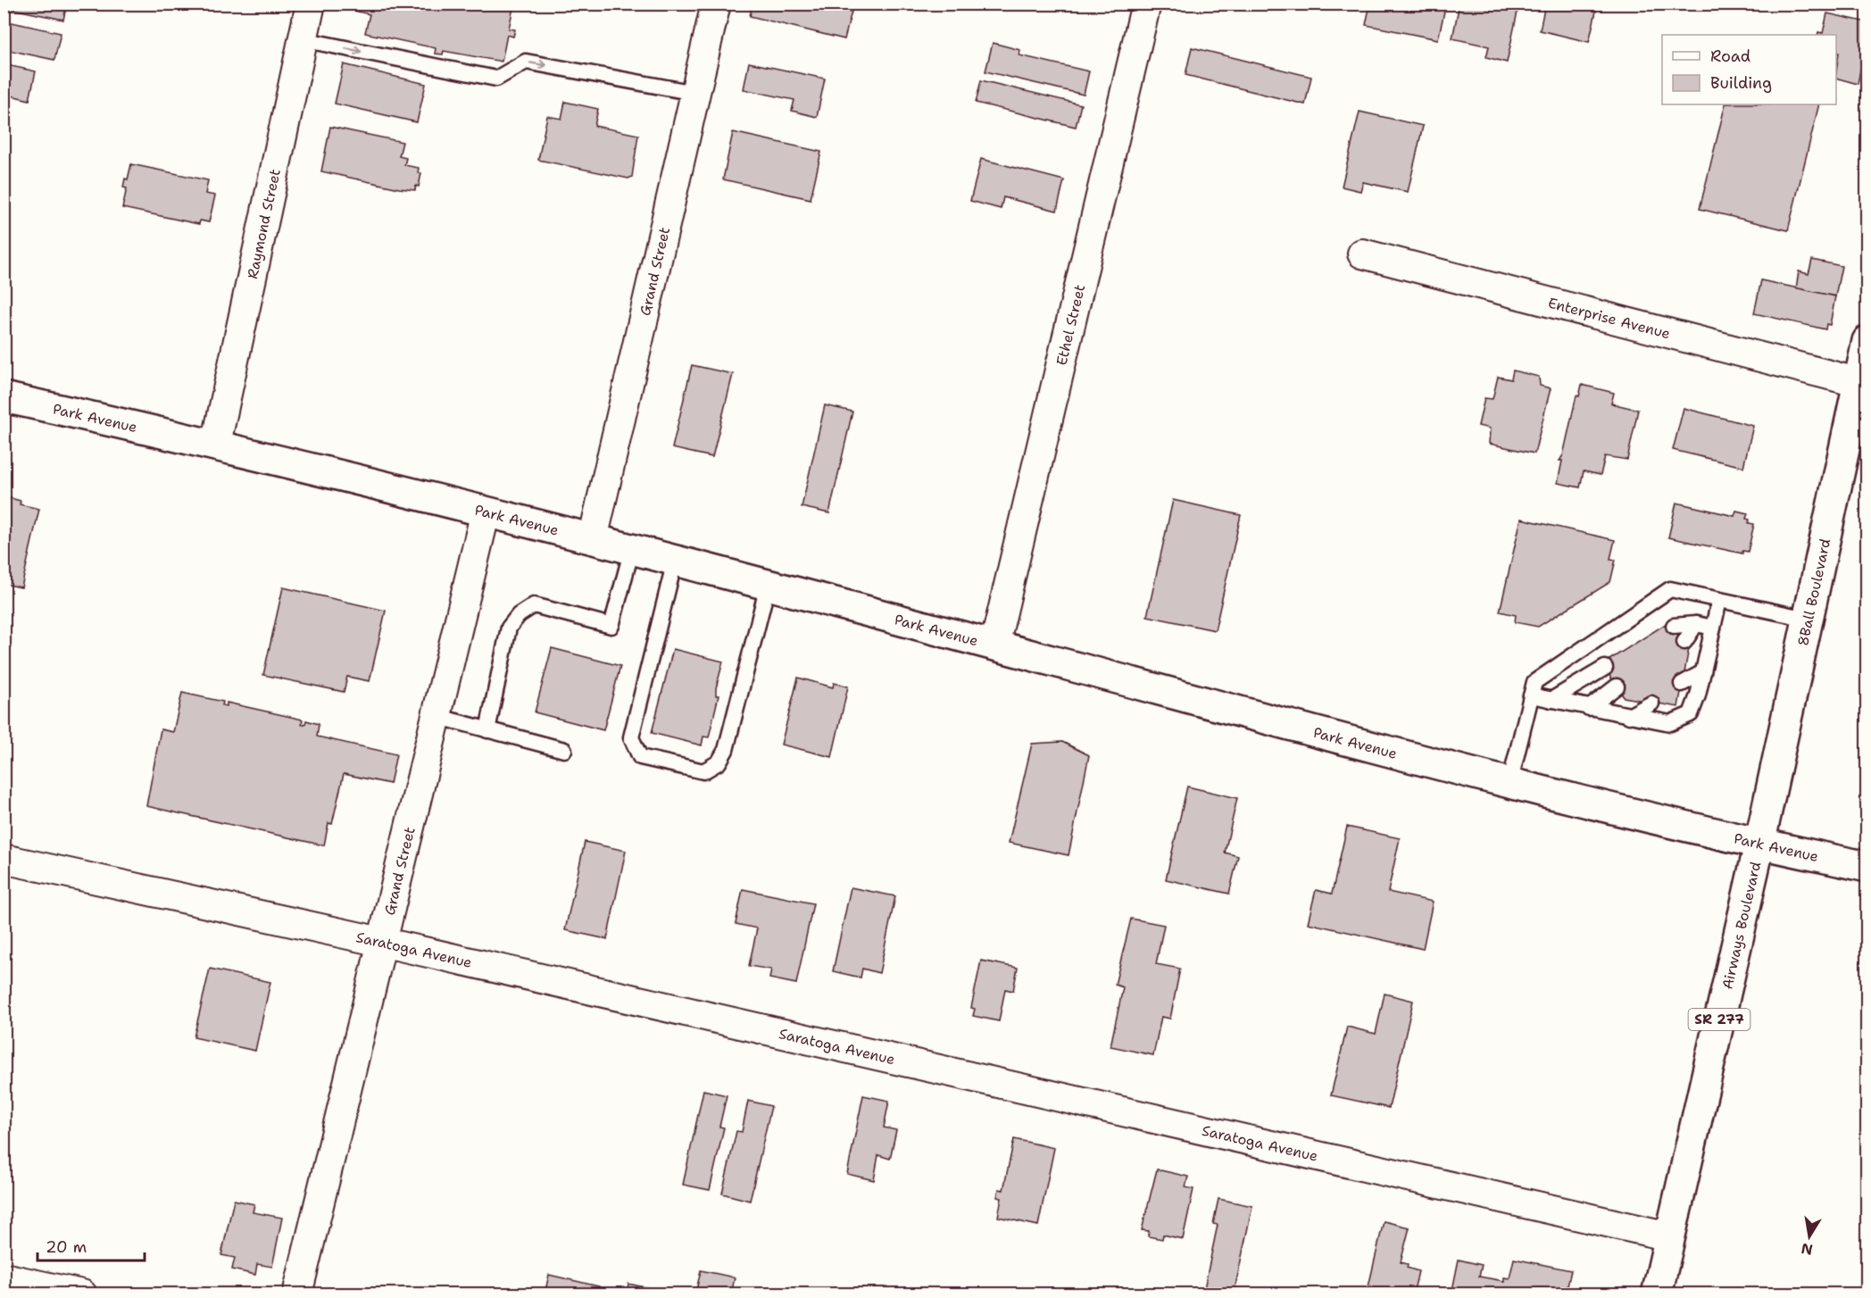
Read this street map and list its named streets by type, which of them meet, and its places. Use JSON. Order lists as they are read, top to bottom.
{
  "streets": {
    "main road": [
      "Park Avenue",
      "8Ball Boulevard",
      "Airways Boulevard",
      "SR 277"
    ],
    "street": [
      "Raymond Street",
      "Grand Street",
      "Enterprise Avenue",
      "Ethel Street",
      "Saratoga Avenue"
    ]
  },
  "crossings": [
    ["Raymond Street", "Park Avenue"],
    ["Grand Street", "Park Avenue"],
    ["Grand Street", "Saratoga Avenue"],
    ["Enterprise Avenue", "8Ball Boulevard"],
    ["Ethel Street", "Park Avenue"],
    ["Park Avenue", "8Ball Boulevard"],
    ["Park Avenue", "Airways Boulevard"],
    ["8Ball Boulevard", "Airways Boulevard"],
    ["Airways Boulevard", "Saratoga Avenue"],
    ["Airways Boulevard", "SR 277"],
    ["Saratoga Avenue", "SR 277"]
  ],
  "legend": ["Road", "Building"],
  "scale_bar": "20 m",
  "north": "bottom"
}
